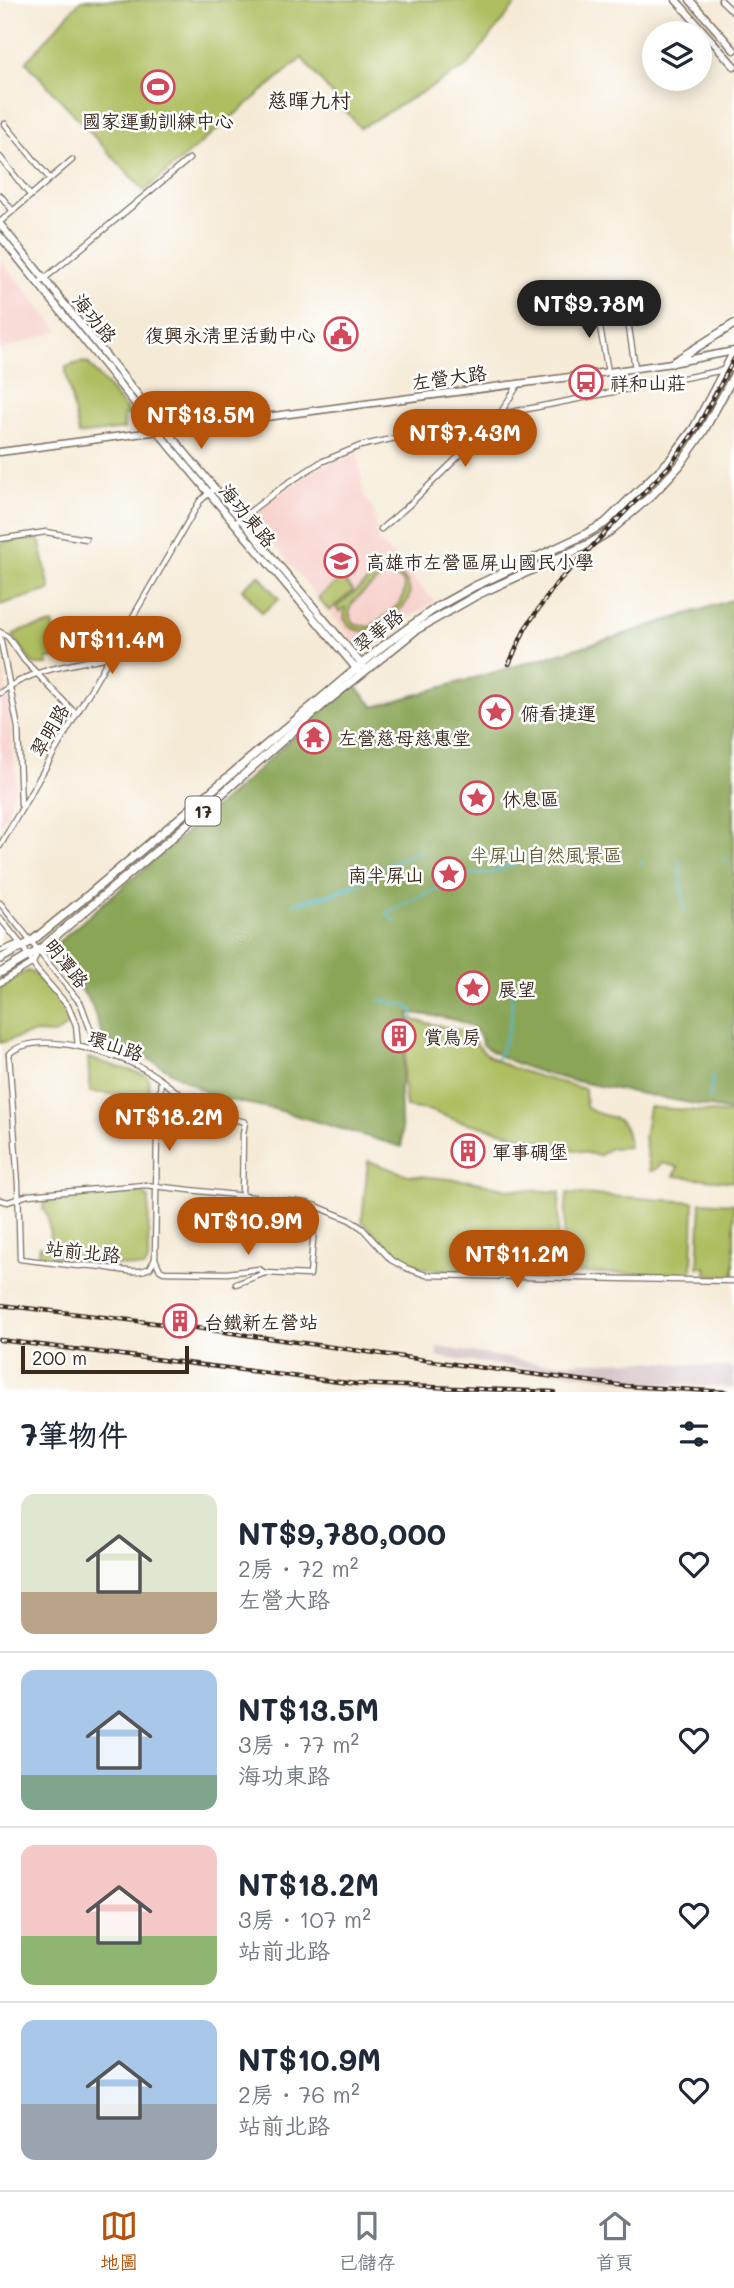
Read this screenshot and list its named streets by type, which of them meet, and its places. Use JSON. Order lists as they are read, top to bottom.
{
  "streets": {
    "main road": ["翠華路", "17"],
    "street": [
      "海功路",
      "左營大路",
      "海功東路",
      "翠明路",
      "明潭路",
      "環山路",
      "站前北路"
    ]
  },
  "crossings": [
    ["海功路", "左營大路"],
    ["海功路", "海功東路"],
    ["左營大路", "海功東路"],
    ["左營大路", "翠華路"],
    ["海功東路", "翠華路"],
    ["海功東路", "翠明路"],
    ["翠華路", "明潭路"],
    ["明潭路", "環山路"]
  ],
  "districts": ["慈暉九村"],
  "parks": ["半屏山自然風景區"],
  "places": {
    "sports": ["國家運動訓練中心"],
    "public building": ["復興永清里活動中心"],
    "bus stop": ["祥和山莊"],
    "school or university": ["高雄市左營區屏山國民小學"],
    "place": [
      "俯看捷運",
      "休息區",
      "南半屏山",
      "展望"
    ],
    "temple": ["左營慈母慈惠堂"],
    "building": ["賞鳥房", "軍事碉堡", "台鐵新左營站"]
  },
  "scale_bar": "200 m",
  "page": {
    "price": [
      "NT$9.78M",
      "NT$13.5M",
      "NT$7.43M",
      "NT$11.4M",
      "NT$18.2M",
      "NT$10.9M",
      "NT$11.2M"
    ],
    "scale": "200 m",
    "heading": "7筆物件",
    "list": [
      {
        "name": "NT$9,780,000",
        "note": "2房 · 72 m² · 左營大路"
      },
      {
        "name": "NT$13.5M",
        "note": "3房 · 77 m² · 海功東路"
      },
      {
        "name": "NT$18.2M",
        "note": "3房 · 107 m² · 站前北路"
      },
      {
        "name": "NT$10.9M",
        "note": "2房 · 76 m² · 站前北路"
      }
    ],
    "tabs": ["地圖", "已儲存", "首頁"]
  }
}
